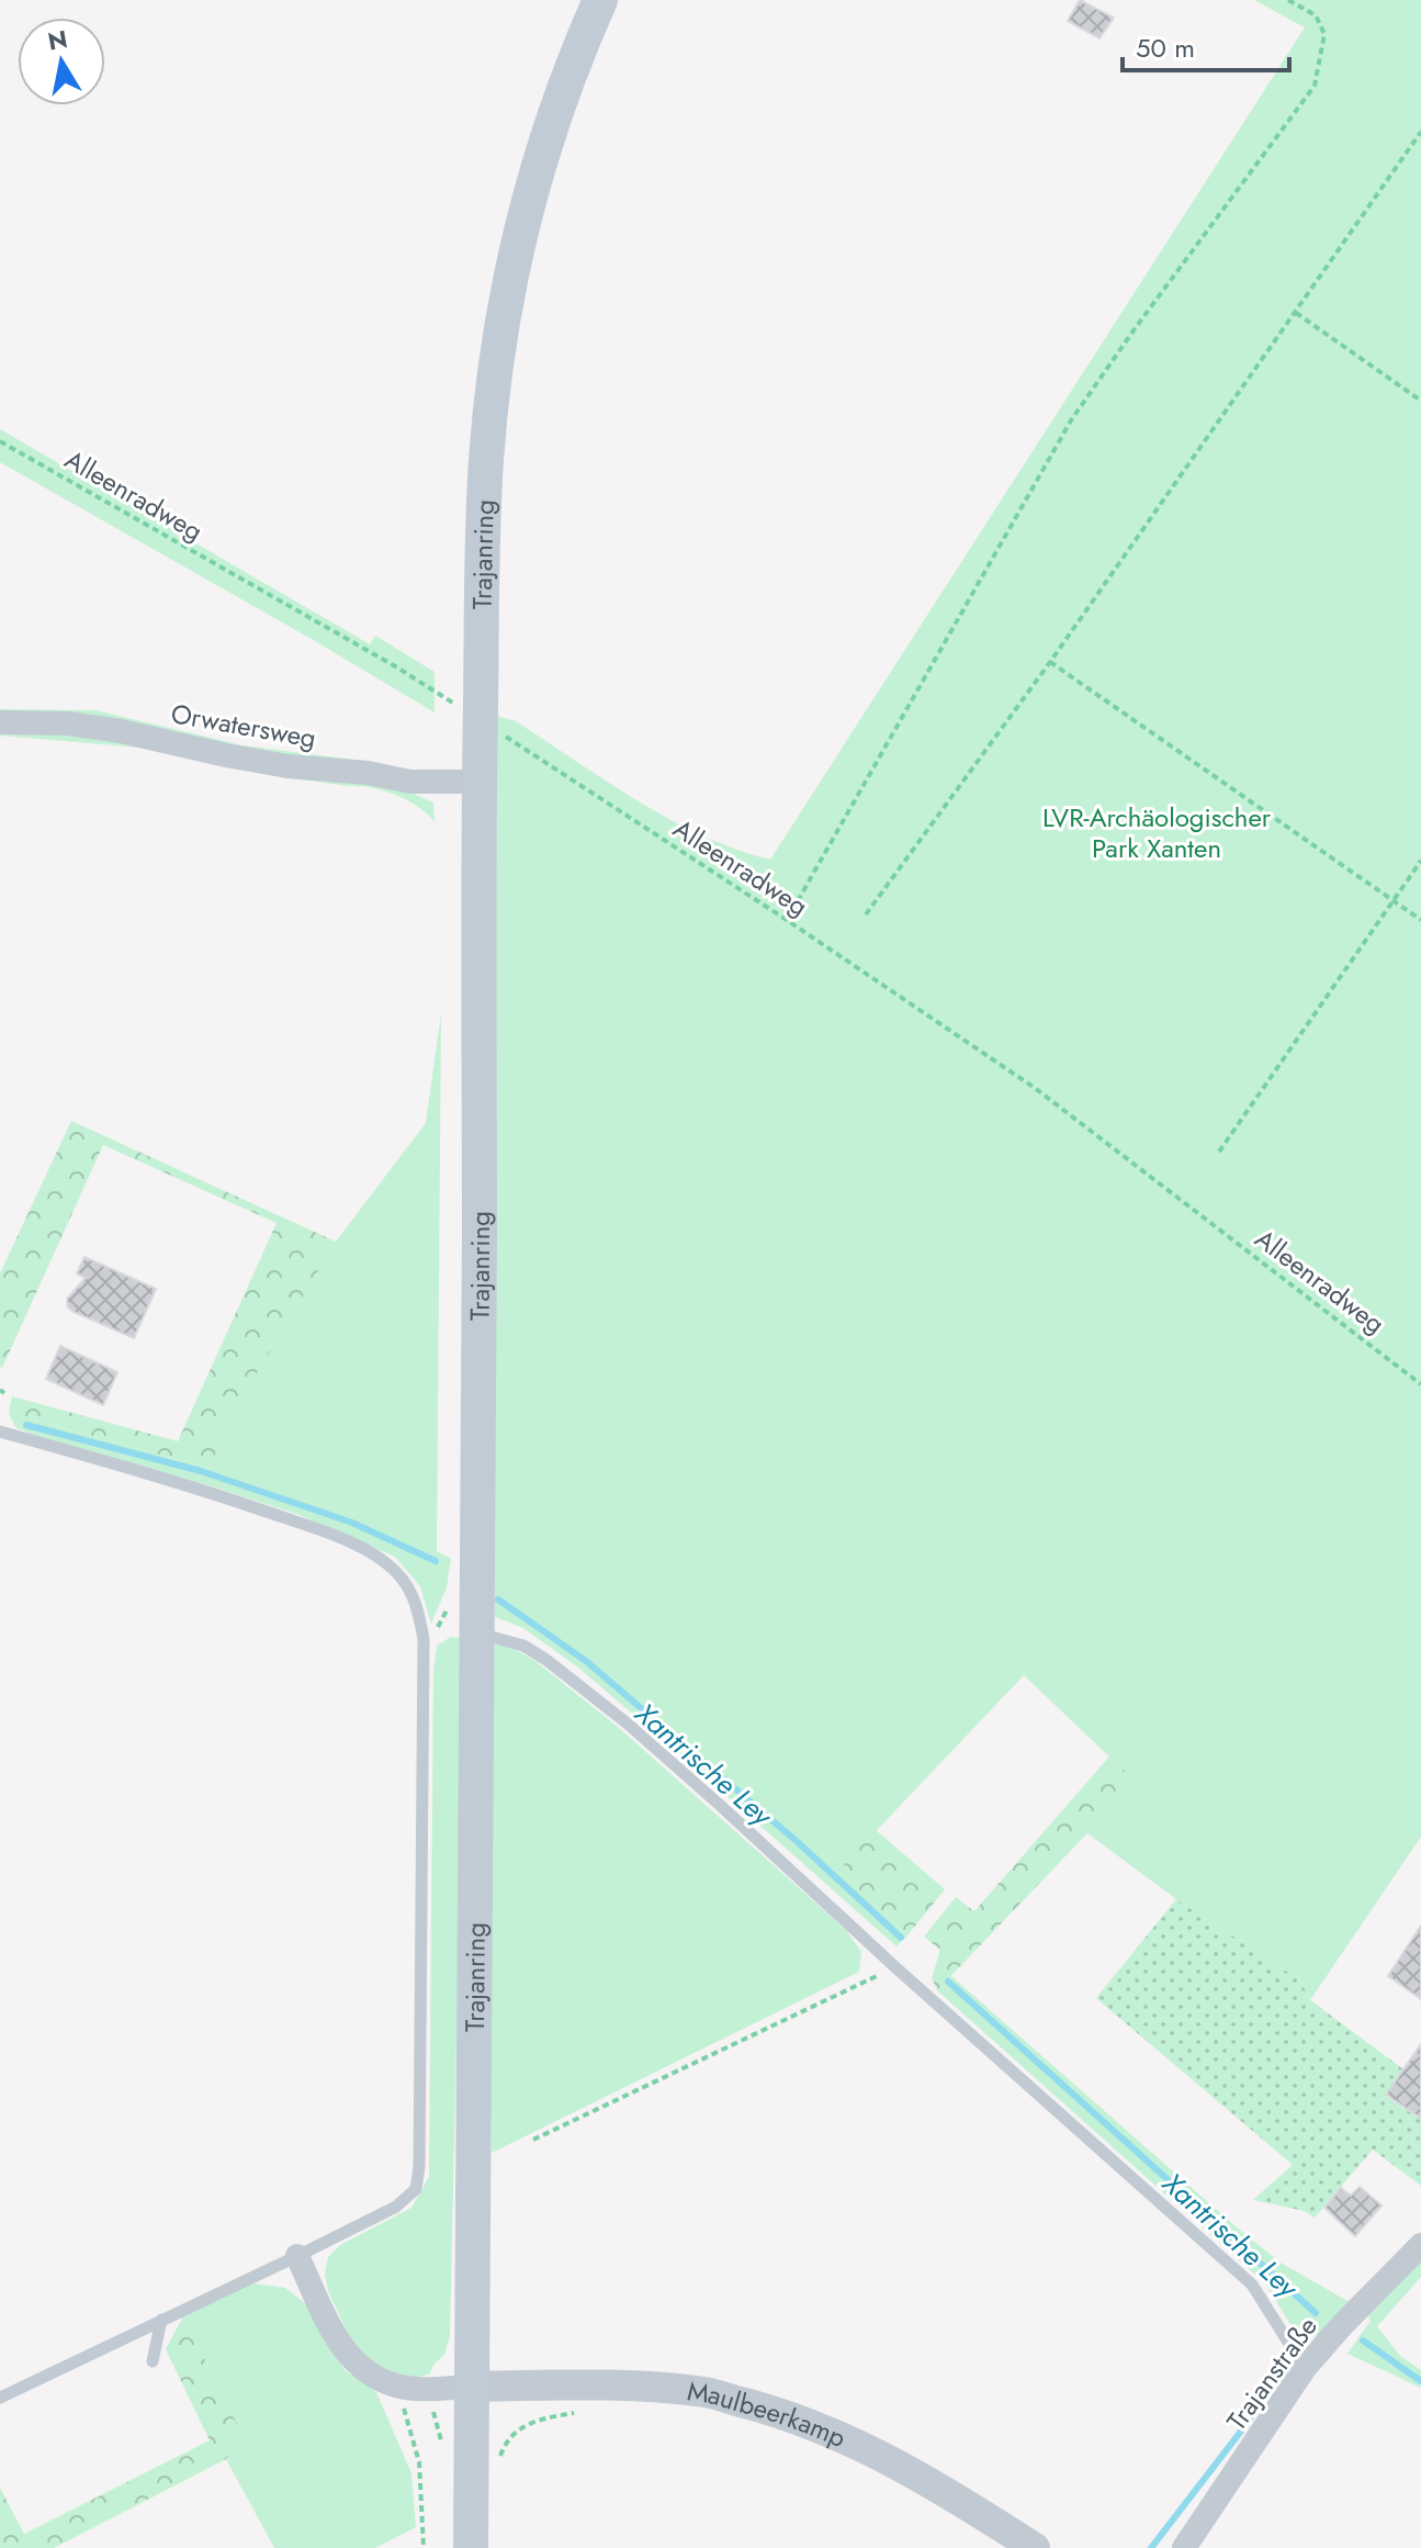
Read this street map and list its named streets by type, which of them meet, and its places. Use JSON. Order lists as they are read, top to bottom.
{
  "streets": {
    "main road": ["Trajanring"],
    "street": ["Orwatersweg", "Trajanstraße", "Maulbeerkamp"],
    "path": ["Alleenradweg"]
  },
  "crossings": [
    ["Alleenradweg", "Trajanring"],
    ["Trajanring", "Orwatersweg"],
    ["Trajanring", "Maulbeerkamp"]
  ],
  "water": ["Xantrische Ley"],
  "parks": ["LVR-Archäologischer Park Xanten"],
  "scale_bar": "50 m",
  "north": "top"
}
